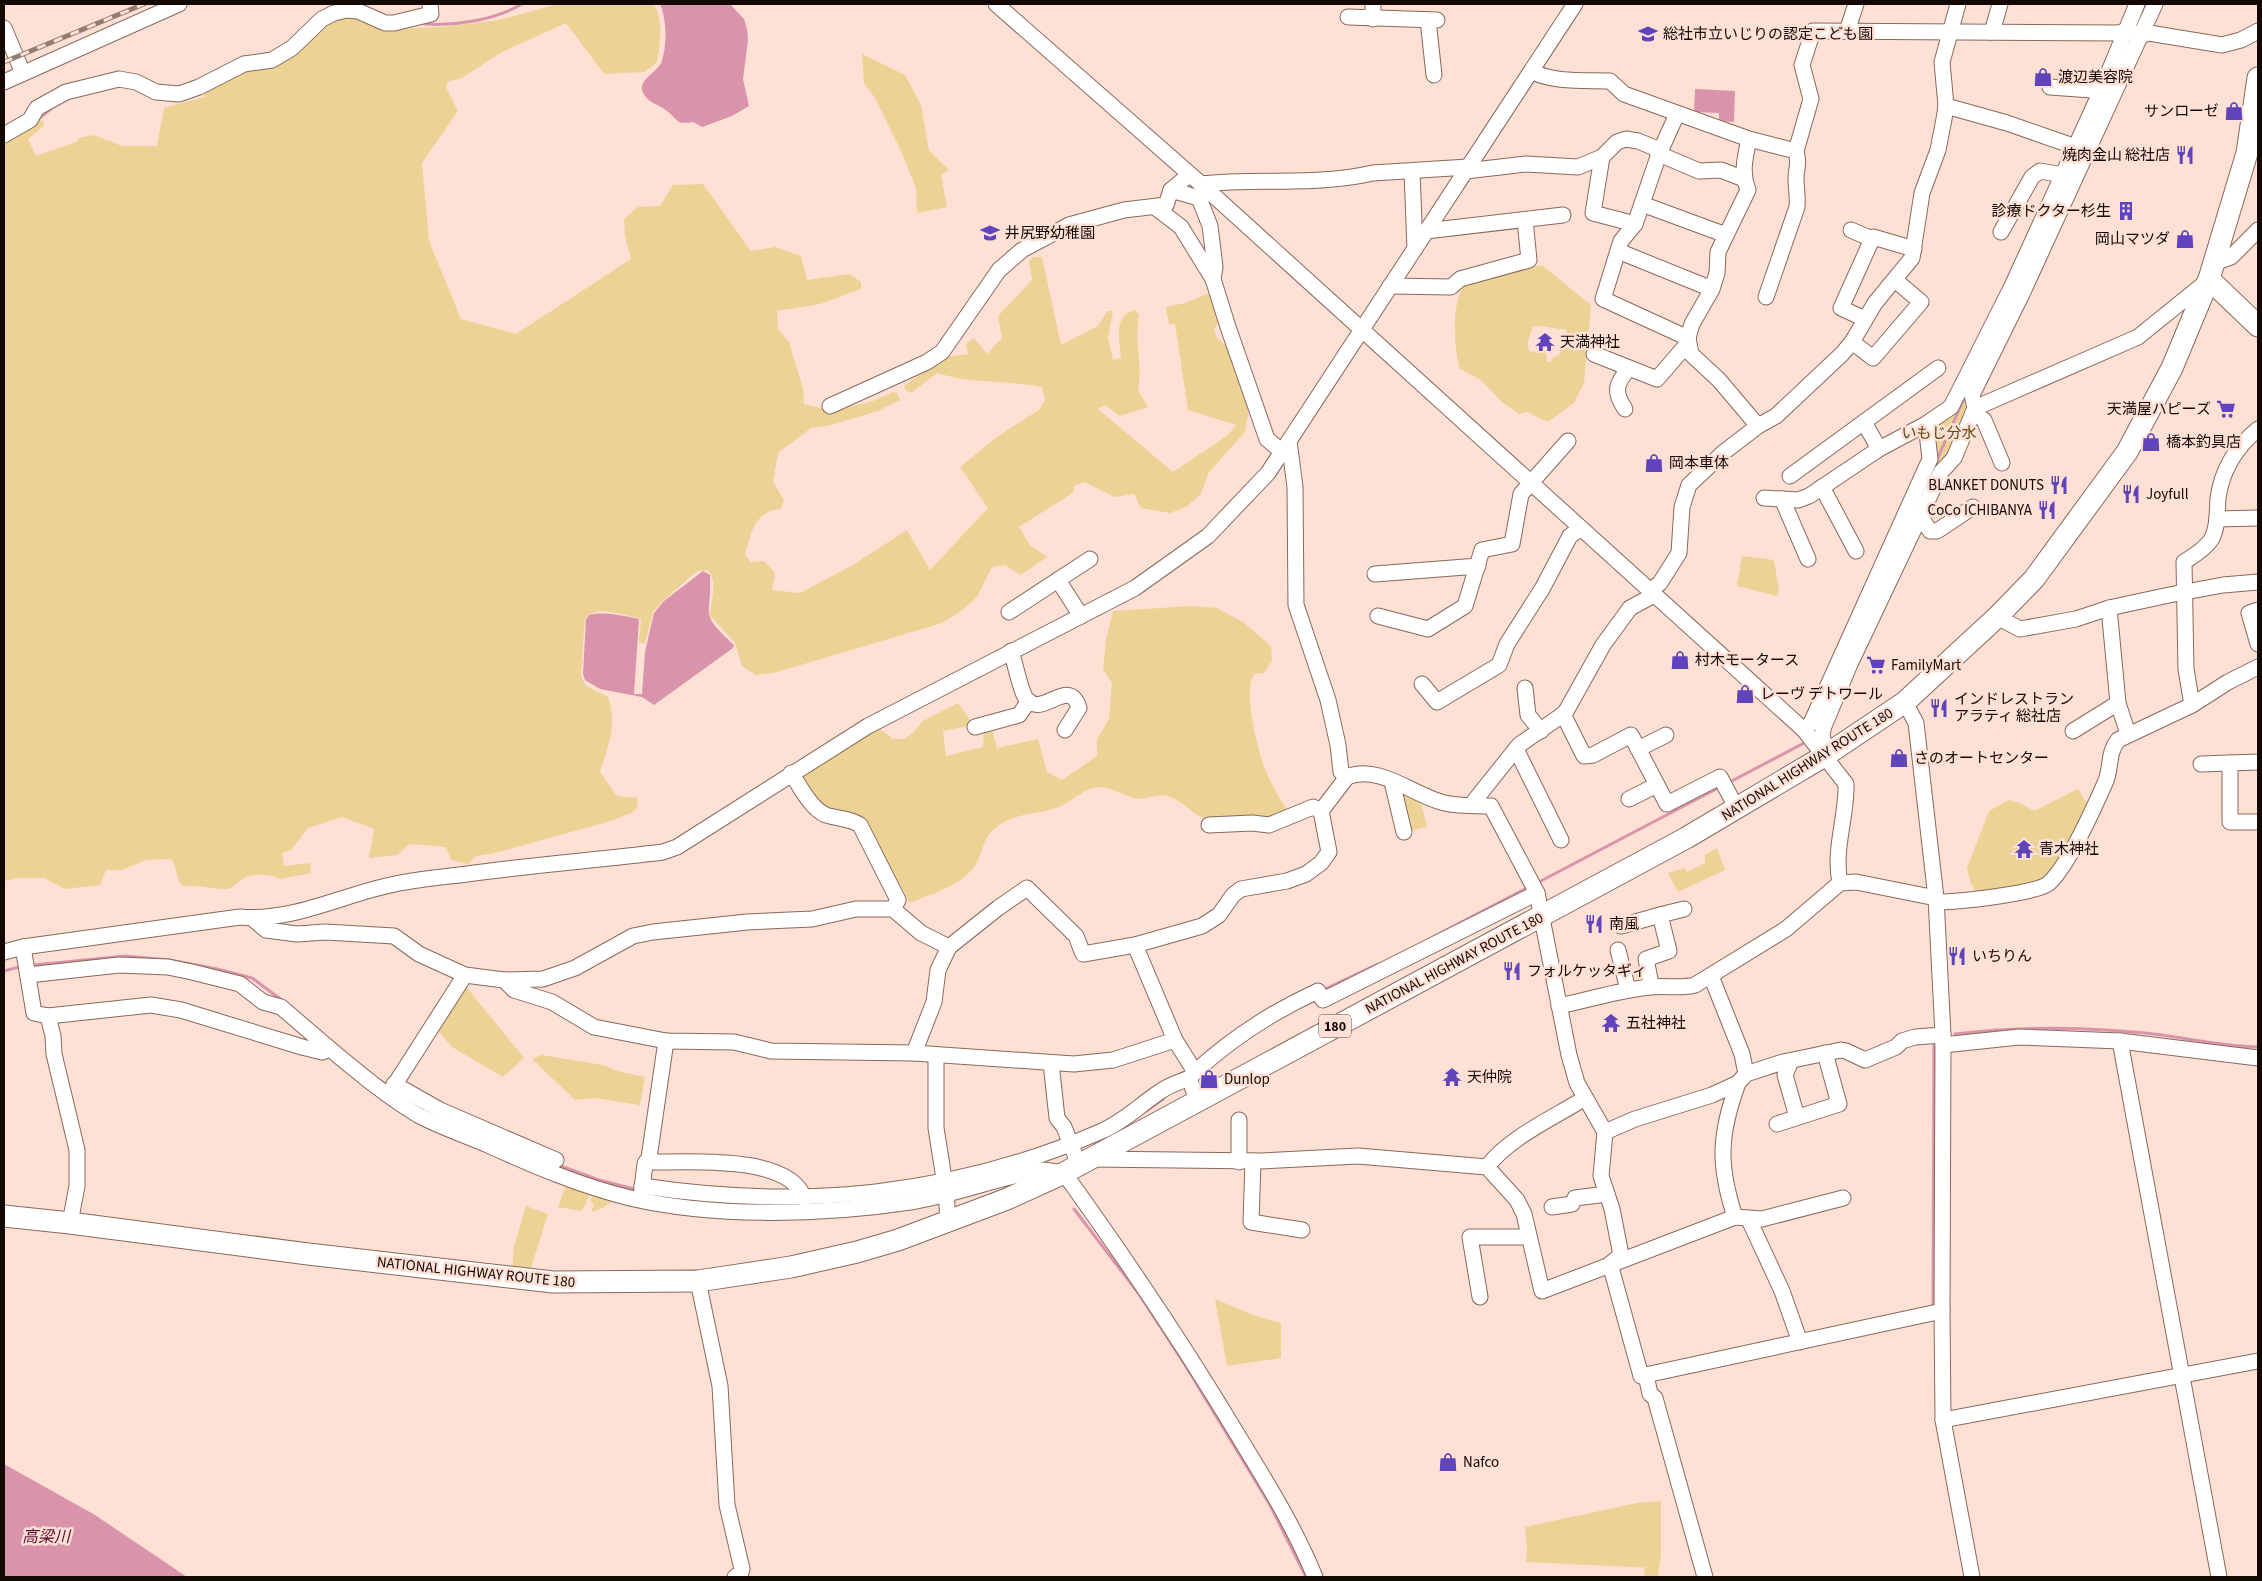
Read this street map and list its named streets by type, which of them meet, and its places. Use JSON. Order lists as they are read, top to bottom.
{
  "streets": {
    "highway": ["NATIONAL HIGHWAY ROUTE 180", "180"]
  },
  "water": ["高梁川"],
  "parks": ["いもじ分水"],
  "places": {
    "school or university": ["総社市立いじりの認定こども園", "井尻野幼稚園"],
    "shop": [
      "渡辺美容院",
      "サンローゼ",
      "岡山マツダ",
      "橋本釣具店",
      "岡本車体",
      "村木モータース",
      "レーヴ デトワール",
      "さのオートセンター",
      "Dunlop",
      "Nafco"
    ],
    "restaurant": [
      "焼肉金山 総社店",
      "BLANKET DONUTS",
      "Joyfull",
      "CoCo ICHIBANYA",
      "インドレストラン アラティ 総社店",
      "南風",
      "いちりん",
      "フォルケッタギィ"
    ],
    "building": ["診療ドクター杉生"],
    "temple": [
      "天満神社",
      "青木神社",
      "五社神社",
      "天仲院"
    ],
    "supermarket": ["天満屋ハピーズ", "FamilyMart"]
  }
}
